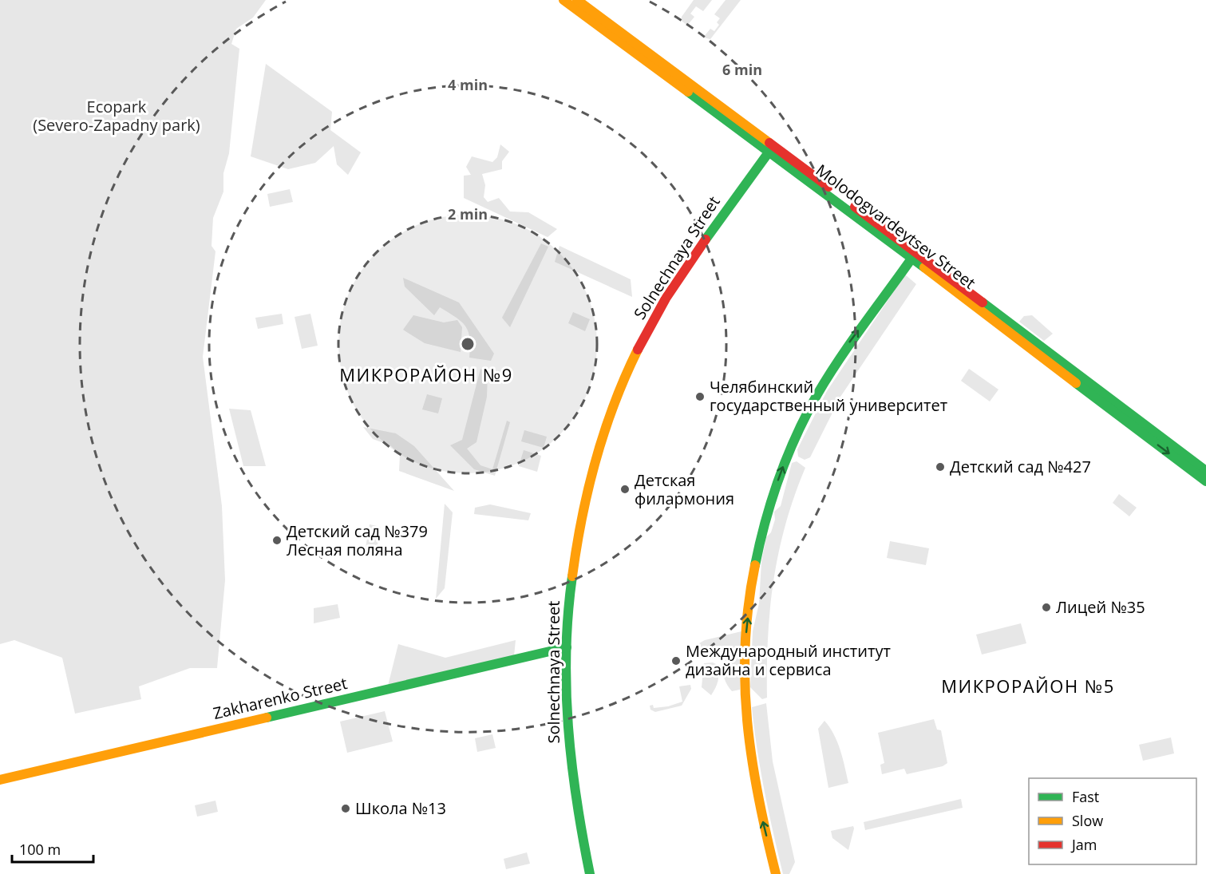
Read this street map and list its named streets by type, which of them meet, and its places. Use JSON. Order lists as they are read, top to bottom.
{
  "streets": {
    "street": ["Molodogvardeytsev Street", "Solnechnaya Street", "Zakharenko Street"]
  },
  "crossings": [
    ["Molodogvardeytsev Street", "Solnechnaya Street"],
    ["Solnechnaya Street", "Zakharenko Street"]
  ],
  "districts": ["МИКРОРАЙОН №9", "МИКРОРАЙОН №5"],
  "parks": ["Ecopark (Severo-Zapadny park)"],
  "places": [
    "Челябинский государственный университет",
    "Детский сад №427",
    "Детская филармония",
    "Детский сад №379 Лесная поляна",
    "Лицей №35",
    "Международный институт дизайна и сервиса",
    "Школа №13"
  ],
  "legend": ["Fast", "Slow", "Jam"],
  "scale_bar": "100 m",
  "rings": ["6 min", "4 min", "2 min"]
}
